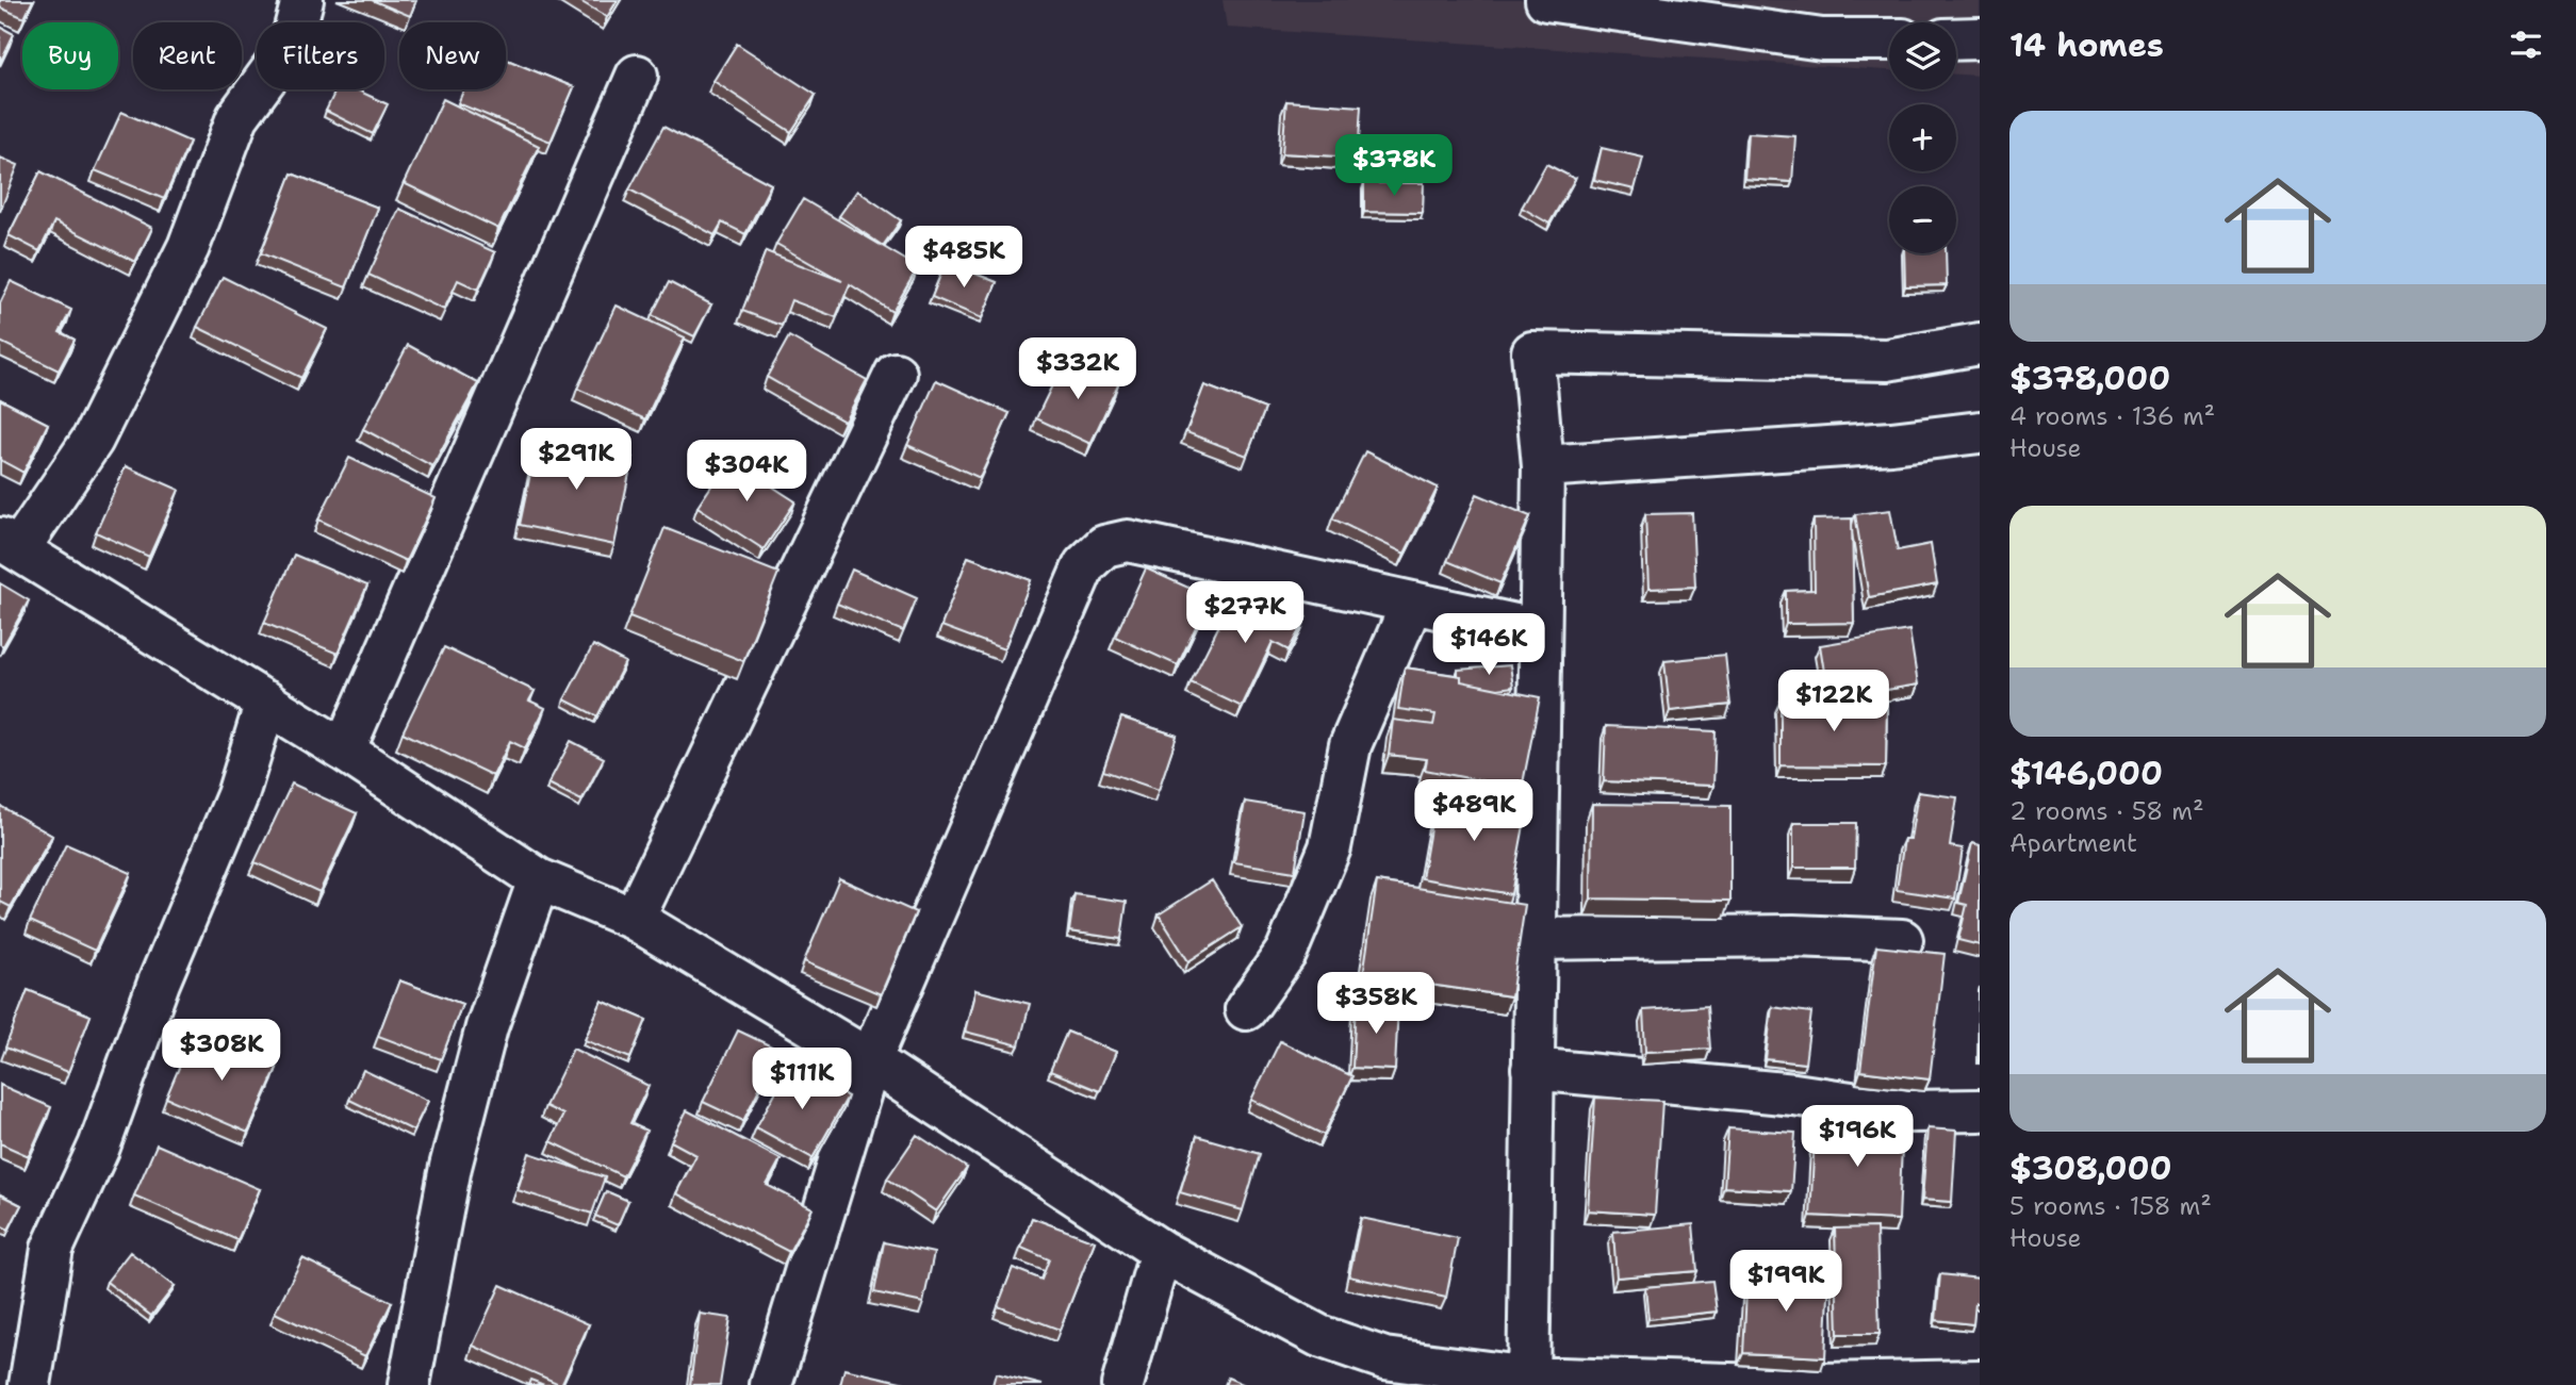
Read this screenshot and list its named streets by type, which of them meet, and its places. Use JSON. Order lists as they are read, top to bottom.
{
  "page": {
    "heading": "14 homes",
    "map_buttons": ["+", "−"],
    "chip": [
      "Buy",
      "Rent",
      "Filters",
      "New"
    ],
    "list": [
      {
        "name": "$378,000",
        "note": "4 rooms · 136 m² · House"
      },
      {
        "name": "$146,000",
        "note": "2 rooms · 58 m² · Apartment"
      },
      {
        "name": "$308,000",
        "note": "5 rooms · 158 m² · House"
      }
    ],
    "price": [
      "$378K",
      "$485K",
      "$332K",
      "$291K",
      "$304K",
      "$277K",
      "$146K",
      "$122K",
      "$489K",
      "$358K",
      "$308K",
      "$111K",
      "$196K",
      "$199K"
    ]
  }
}
